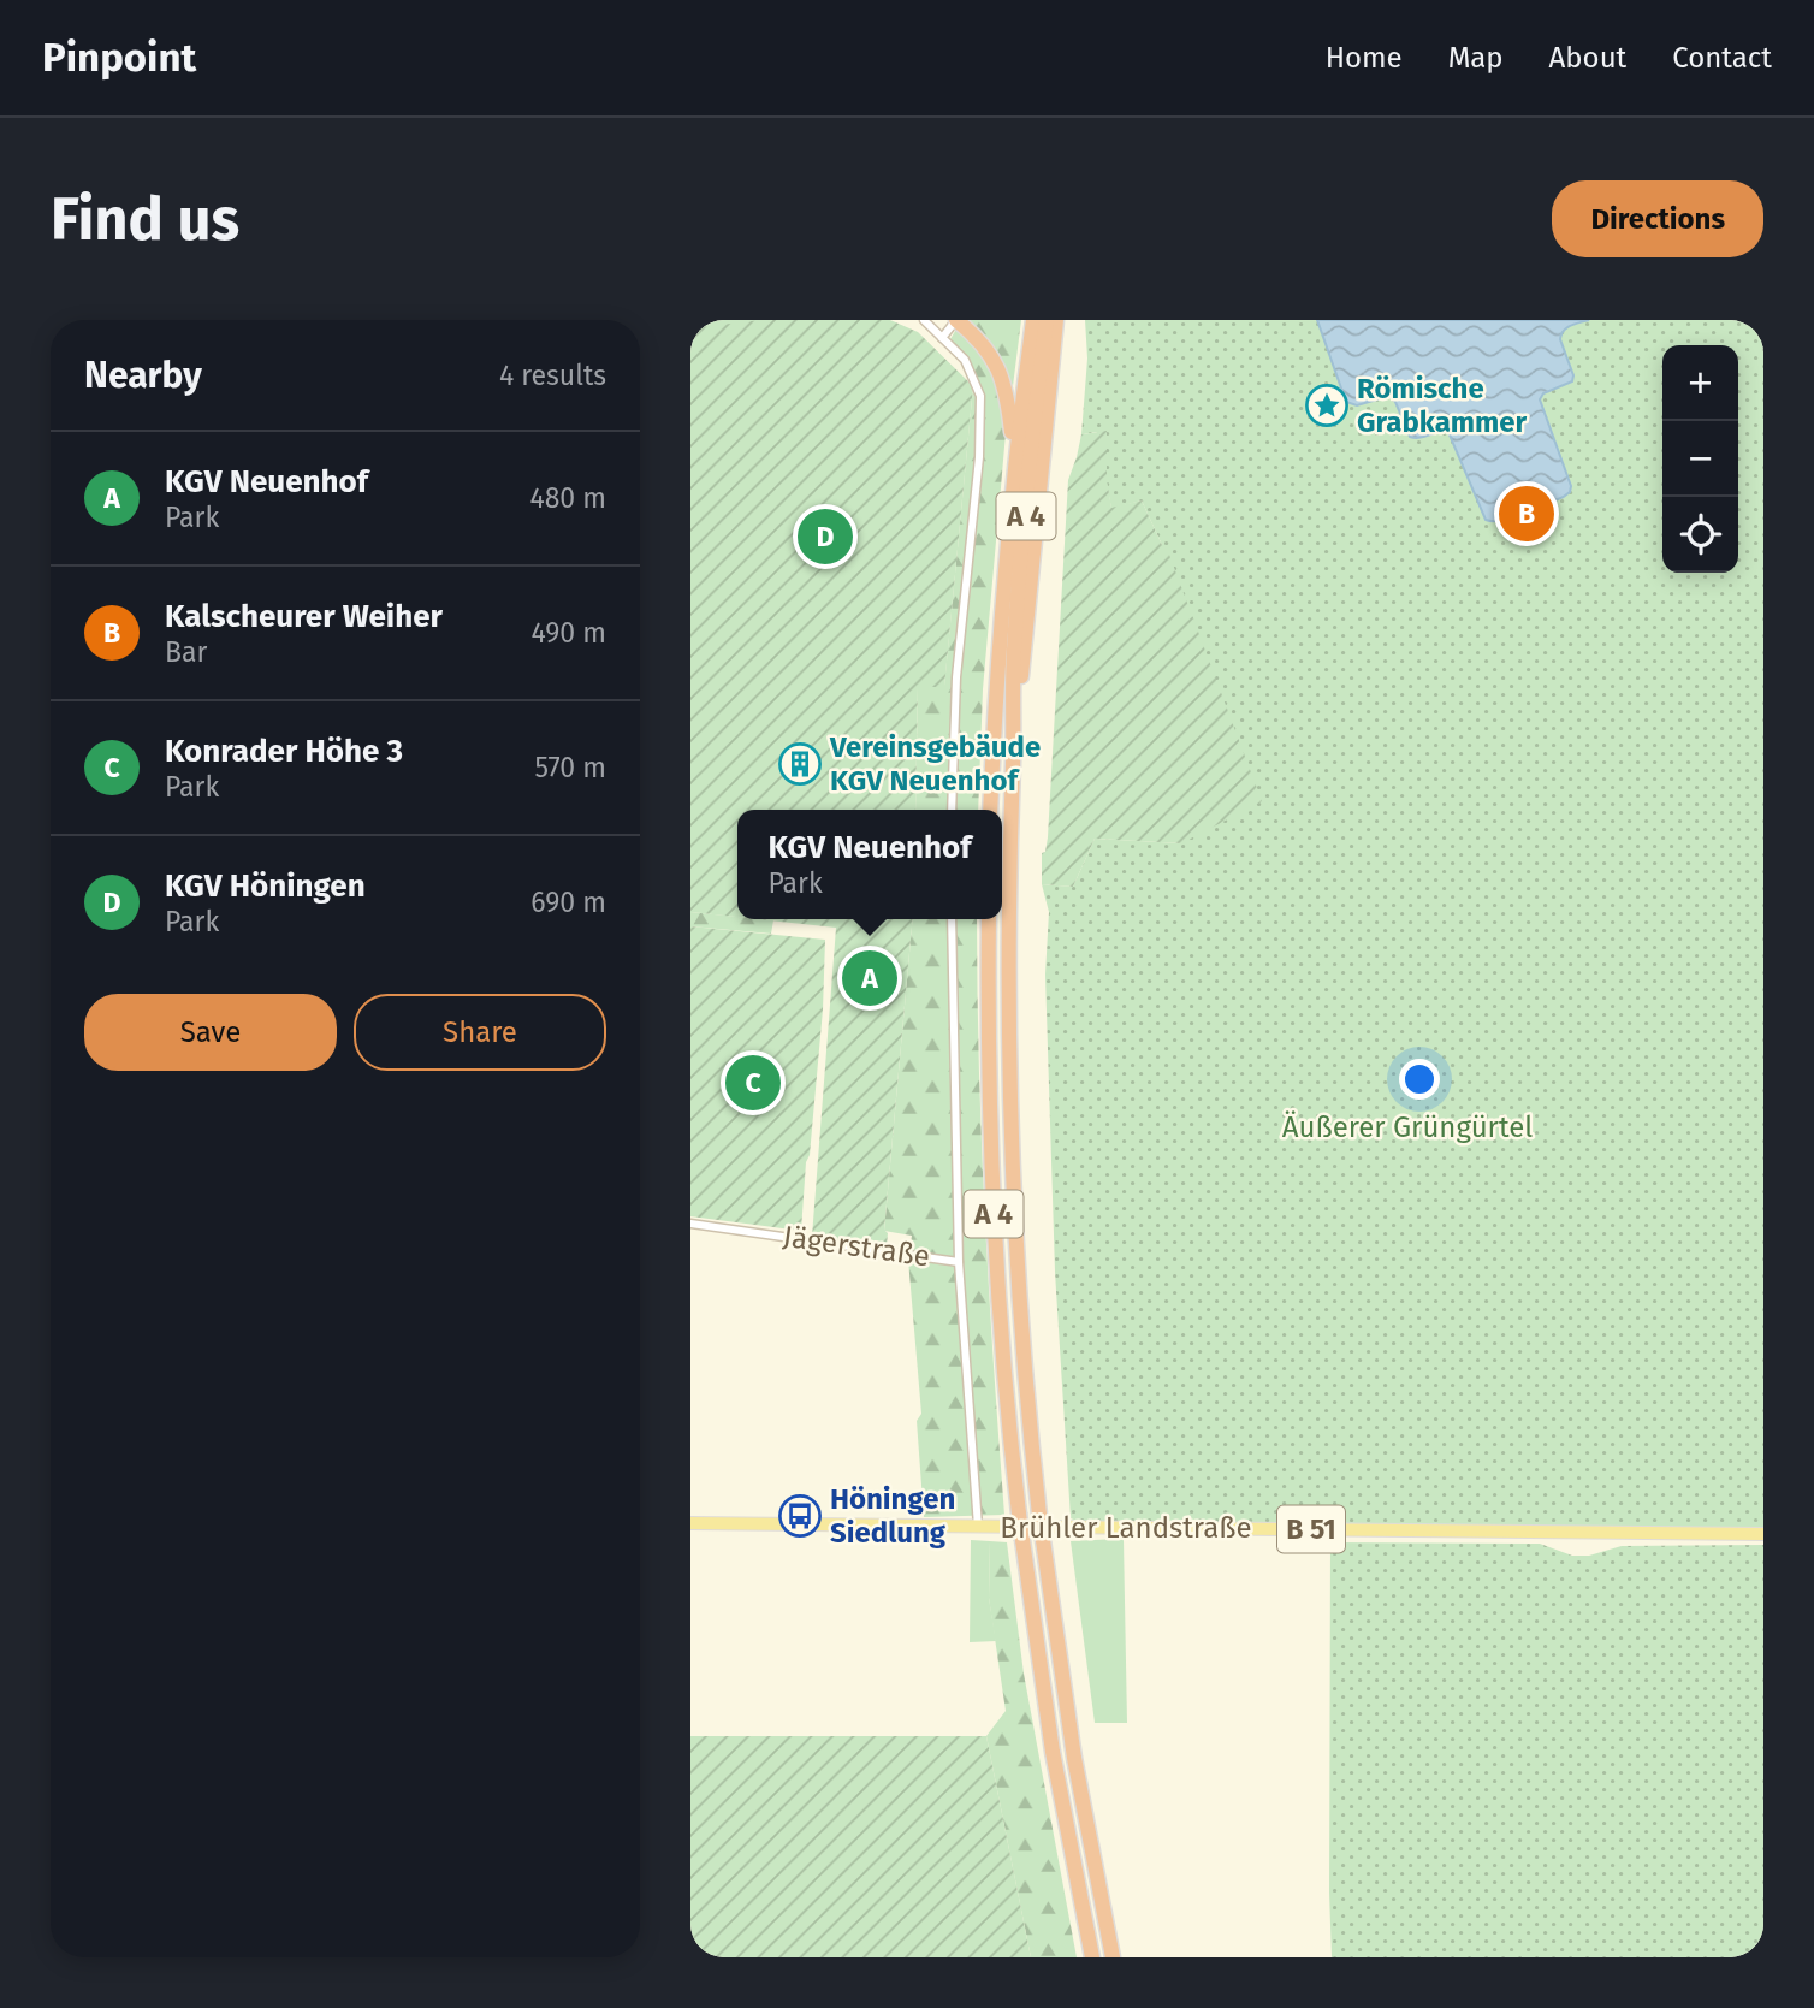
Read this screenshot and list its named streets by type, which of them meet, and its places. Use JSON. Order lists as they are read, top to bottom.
{
  "streets": {
    "highway": ["A 4"],
    "main road": ["Brühler Landstraße", "B 51"],
    "street": ["Jägerstraße"]
  },
  "crossings": [
    ["Jägerstraße", "Brühler Landstraße"]
  ],
  "parks": ["Äußerer Grüngürtel"],
  "places": {
    "place": ["Römische Grabkammer"],
    "building": ["Vereinsgebäude KGV Neuenhof"],
    "bus stop": ["Höningen Siedlung"]
  },
  "page": {
    "header": "Pinpoint",
    "nav": [
      "Home",
      "Map",
      "About",
      "Contact"
    ],
    "buttons": [
      "Directions",
      ["Save", "Share"]
    ],
    "title": "Find us",
    "heading": ["Nearby", "4 results"],
    "map_buttons": ["+", "−"],
    "list": [
      {
        "mark": "A",
        "name": "KGV Neuenhof",
        "note": "Park",
        "value": "480 m"
      },
      {
        "mark": "B",
        "name": "Kalscheurer Weiher",
        "note": "Bar",
        "value": "490 m"
      },
      {
        "mark": "C",
        "name": "Konrader Höhe 3",
        "note": "Park",
        "value": "570 m"
      },
      {
        "mark": "D",
        "name": "KGV Höningen",
        "note": "Park",
        "value": "690 m"
      }
    ],
    "pins": [
      "B",
      "D",
      "A",
      "C"
    ],
    "popup": ["KGV Neuenhof", "Park"]
  }
}
